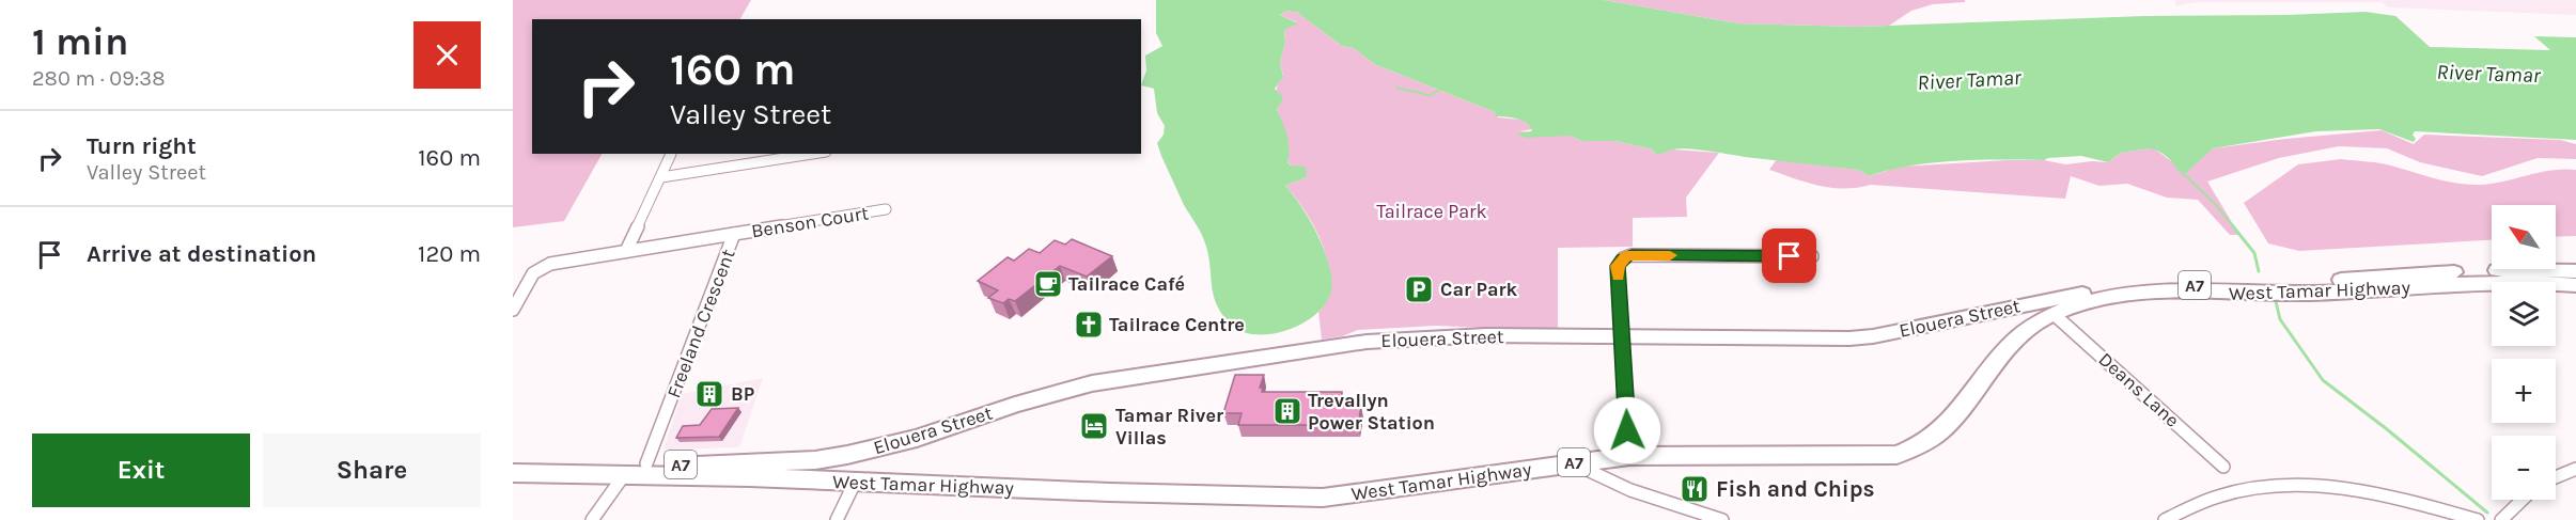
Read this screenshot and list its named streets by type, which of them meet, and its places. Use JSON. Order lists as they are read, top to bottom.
{
  "streets": {
    "highway": ["A7", "West Tamar Highway", "Elouera Street"],
    "street": ["Benson Court", "Freeland Crescent", "Deans Lane"]
  },
  "crossings": [
    ["Benson Court", "Freeland Crescent"],
    ["West Tamar Highway", "Elouera Street"],
    ["West Tamar Highway", "Freeland Crescent"],
    ["West Tamar Highway", "Deans Lane"],
    ["Elouera Street", "Deans Lane"]
  ],
  "water": ["River Tamar"],
  "parks": ["Tailrace Park"],
  "places": {
    "cafe": ["Tailrace Café"],
    "parking": ["Car Park"],
    "church": ["Tailrace Centre"],
    "building": ["BP", "Trevallyn Power Station"],
    "hotel": ["Tamar River Villas"],
    "restaurant": ["Fish and Chips"]
  },
  "north": "top left",
  "page": {
    "heading": ["1 min", "280 m · 09:38"],
    "turn": ["160 m", "Valley Street"],
    "list": [
      {
        "name": "Turn right",
        "note": "Valley Street",
        "value": "160 m"
      },
      {
        "name": "Arrive at destination",
        "value": "120 m"
      }
    ],
    "map_buttons": ["+", "−"],
    "buttons": ["Exit", "Share"]
  }
}
